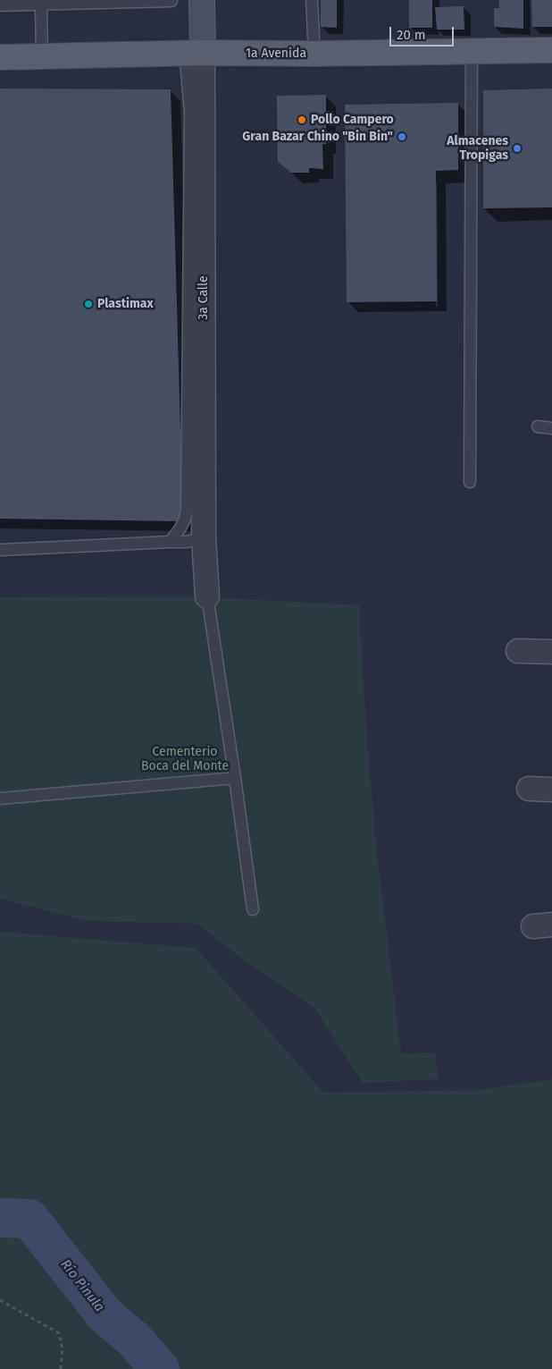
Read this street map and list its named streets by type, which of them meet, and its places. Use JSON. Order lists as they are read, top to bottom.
{
  "streets": {
    "main road": ["1a Avenida"],
    "street": ["3a Calle"]
  },
  "crossings": [
    ["1a Avenida", "3a Calle"]
  ],
  "water": ["Río Pinula"],
  "parks": ["Cementerio Boca del Monte"],
  "places": [
    "Pollo Campero",
    "Gran Bazar Chino \"Bin Bin\"",
    "Almacenes Tropigas",
    "Plastimax"
  ],
  "scale_bar": "20 m"
}
